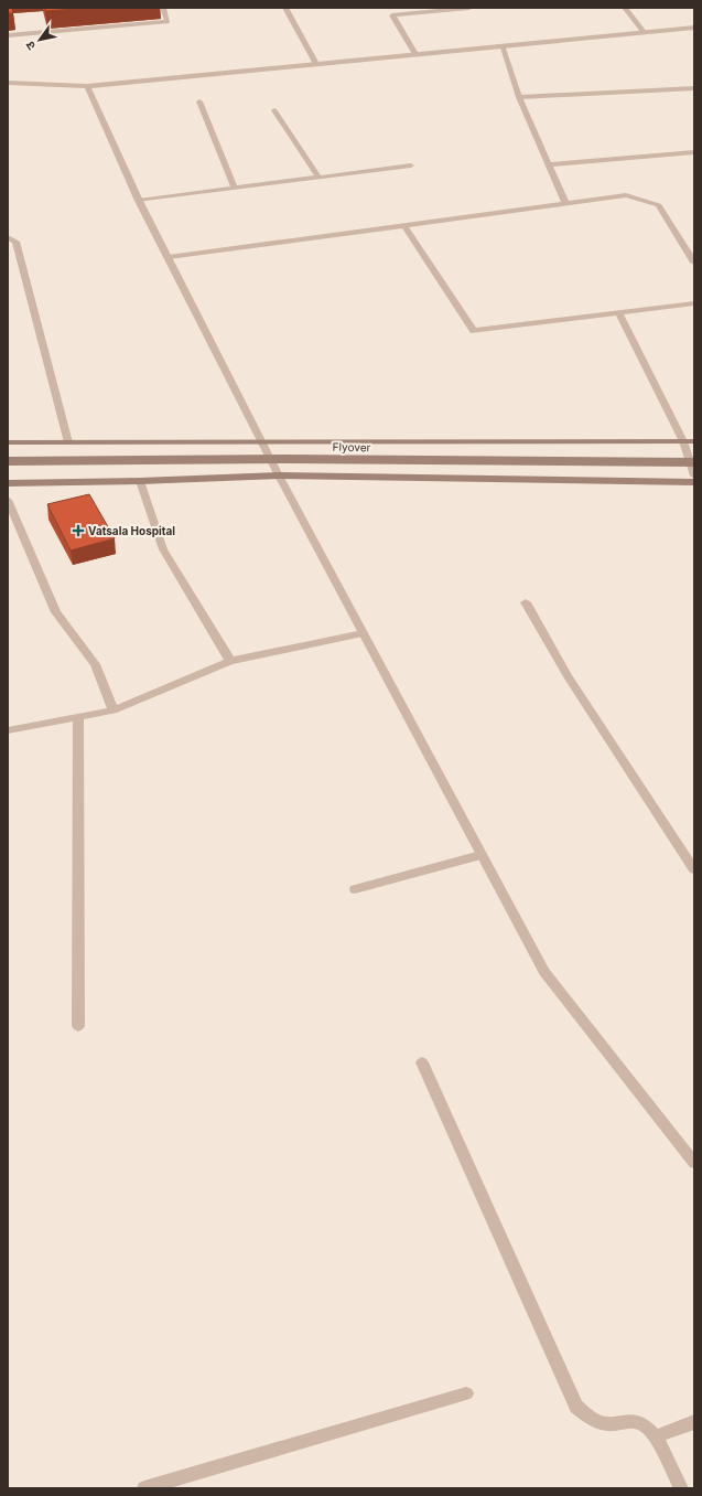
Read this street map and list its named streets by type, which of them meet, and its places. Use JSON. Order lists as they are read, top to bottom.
{
  "streets": {
    "main road": ["Flyover"]
  },
  "places": {
    "health": ["Vatsala Hospital"]
  },
  "north": "bottom left"
}
